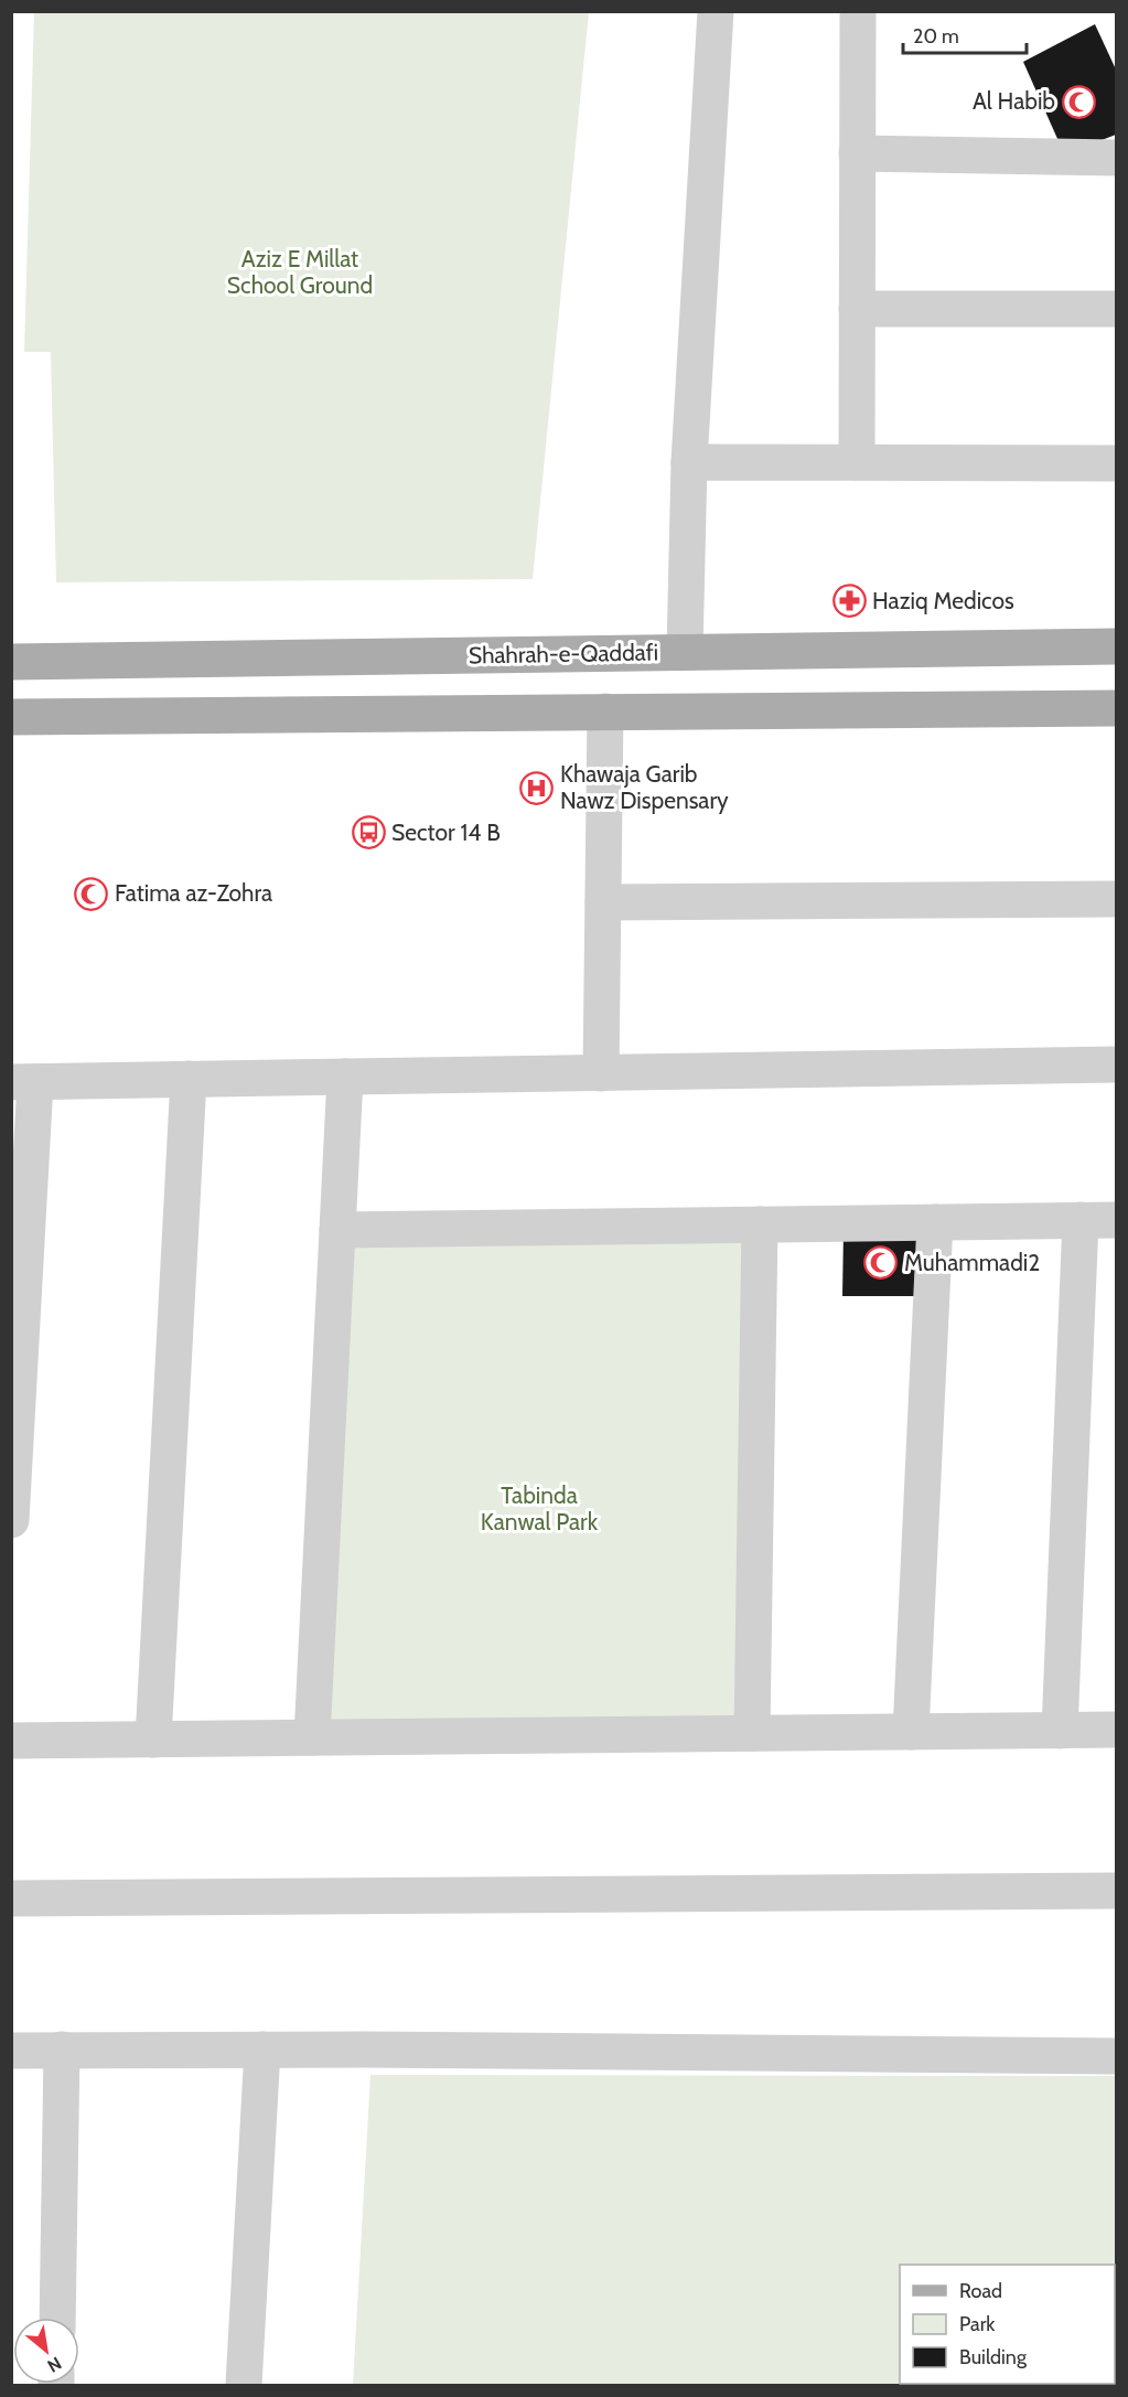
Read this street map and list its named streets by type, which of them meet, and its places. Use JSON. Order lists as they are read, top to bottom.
{
  "streets": {
    "main road": ["Shahrah-e-Qaddafi"]
  },
  "parks": ["Aziz E Millat School Ground", "Tabinda Kanwal Park"],
  "places": {
    "mosque": ["Al Habib", "Fatima az-Zohra", "Muhammadi2"],
    "pharmacy": ["Haziq Medicos"],
    "hospital": ["Khawaja Garib Nawz Dispensary"],
    "bus stop": ["Sector 14 B"]
  },
  "legend": ["Road", "Park", "Building"],
  "scale_bar": "20 m",
  "north": "bottom right"
}
